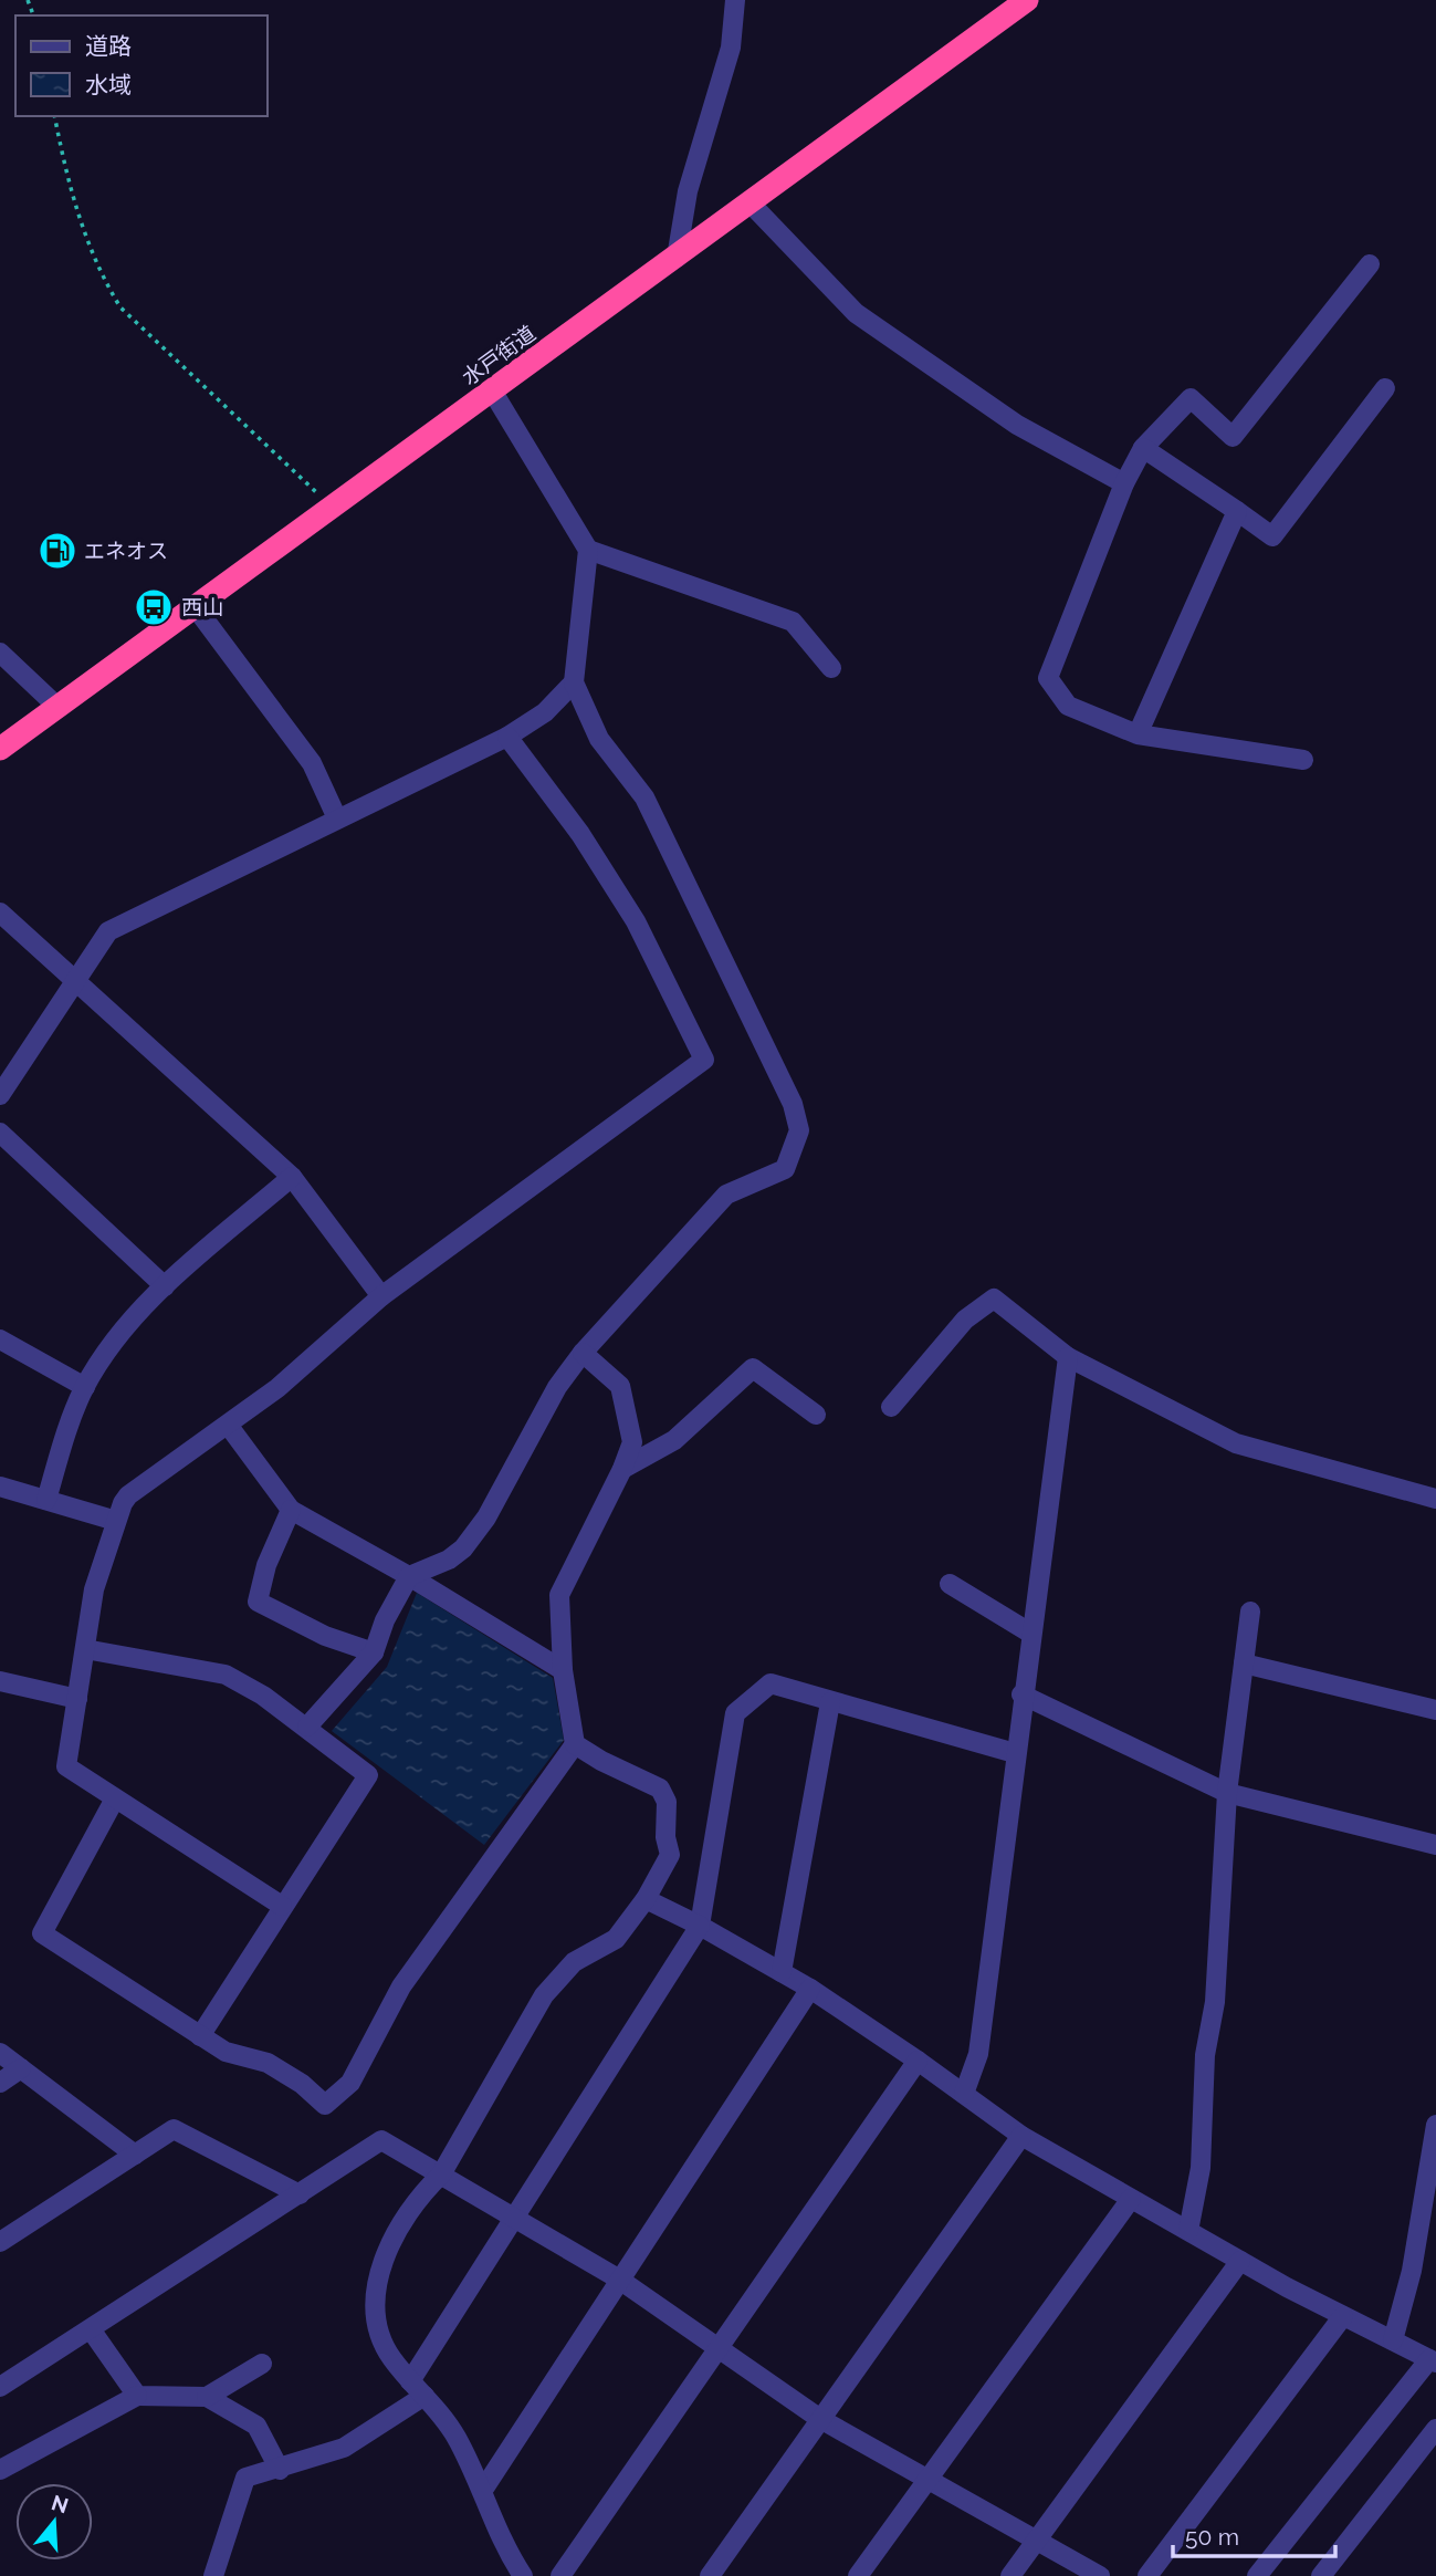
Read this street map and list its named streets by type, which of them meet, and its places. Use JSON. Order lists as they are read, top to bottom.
{
  "streets": {
    "highway": ["水戸街道"]
  },
  "places": {
    "fuel station": ["エネオス"],
    "bus stop": ["西山"]
  },
  "legend": ["道路", "水域"],
  "scale_bar": "50 m",
  "north": "top"
}
